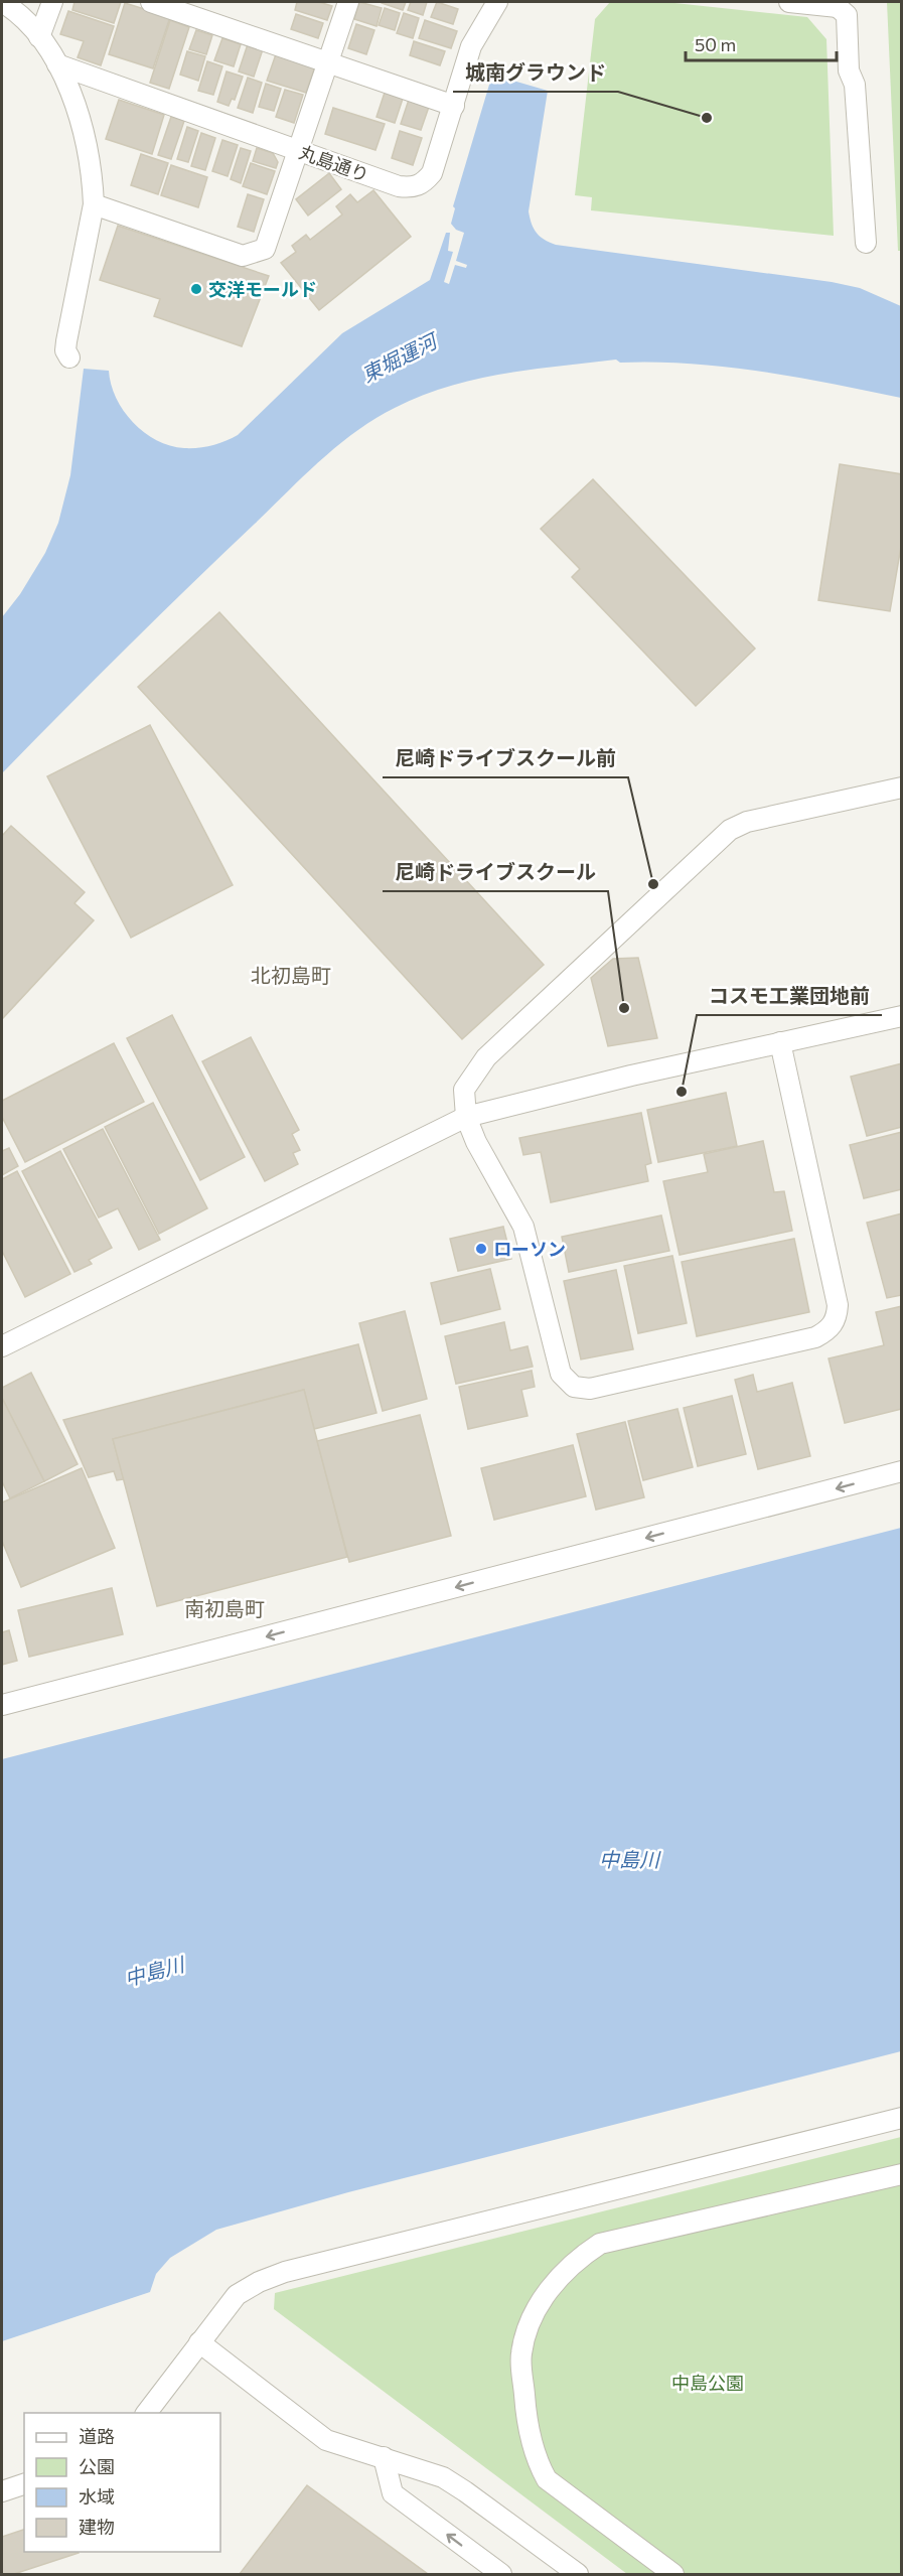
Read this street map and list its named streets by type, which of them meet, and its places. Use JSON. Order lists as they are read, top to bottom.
{
  "streets": {
    "street": ["丸島通り"]
  },
  "districts": ["北初島町", "南初島町"],
  "water": ["東堀運河", "中島川"],
  "parks": ["中島公園"],
  "places": [
    "城南グラウンド",
    "交洋モールド",
    "尼崎ドライブスクール前",
    "尼崎ドライブスクール",
    "コスモ工業団地前",
    "ローソン"
  ],
  "legend": [
    "道路",
    "公園",
    "水域",
    "建物"
  ],
  "scale_bar": "50 m"
}
